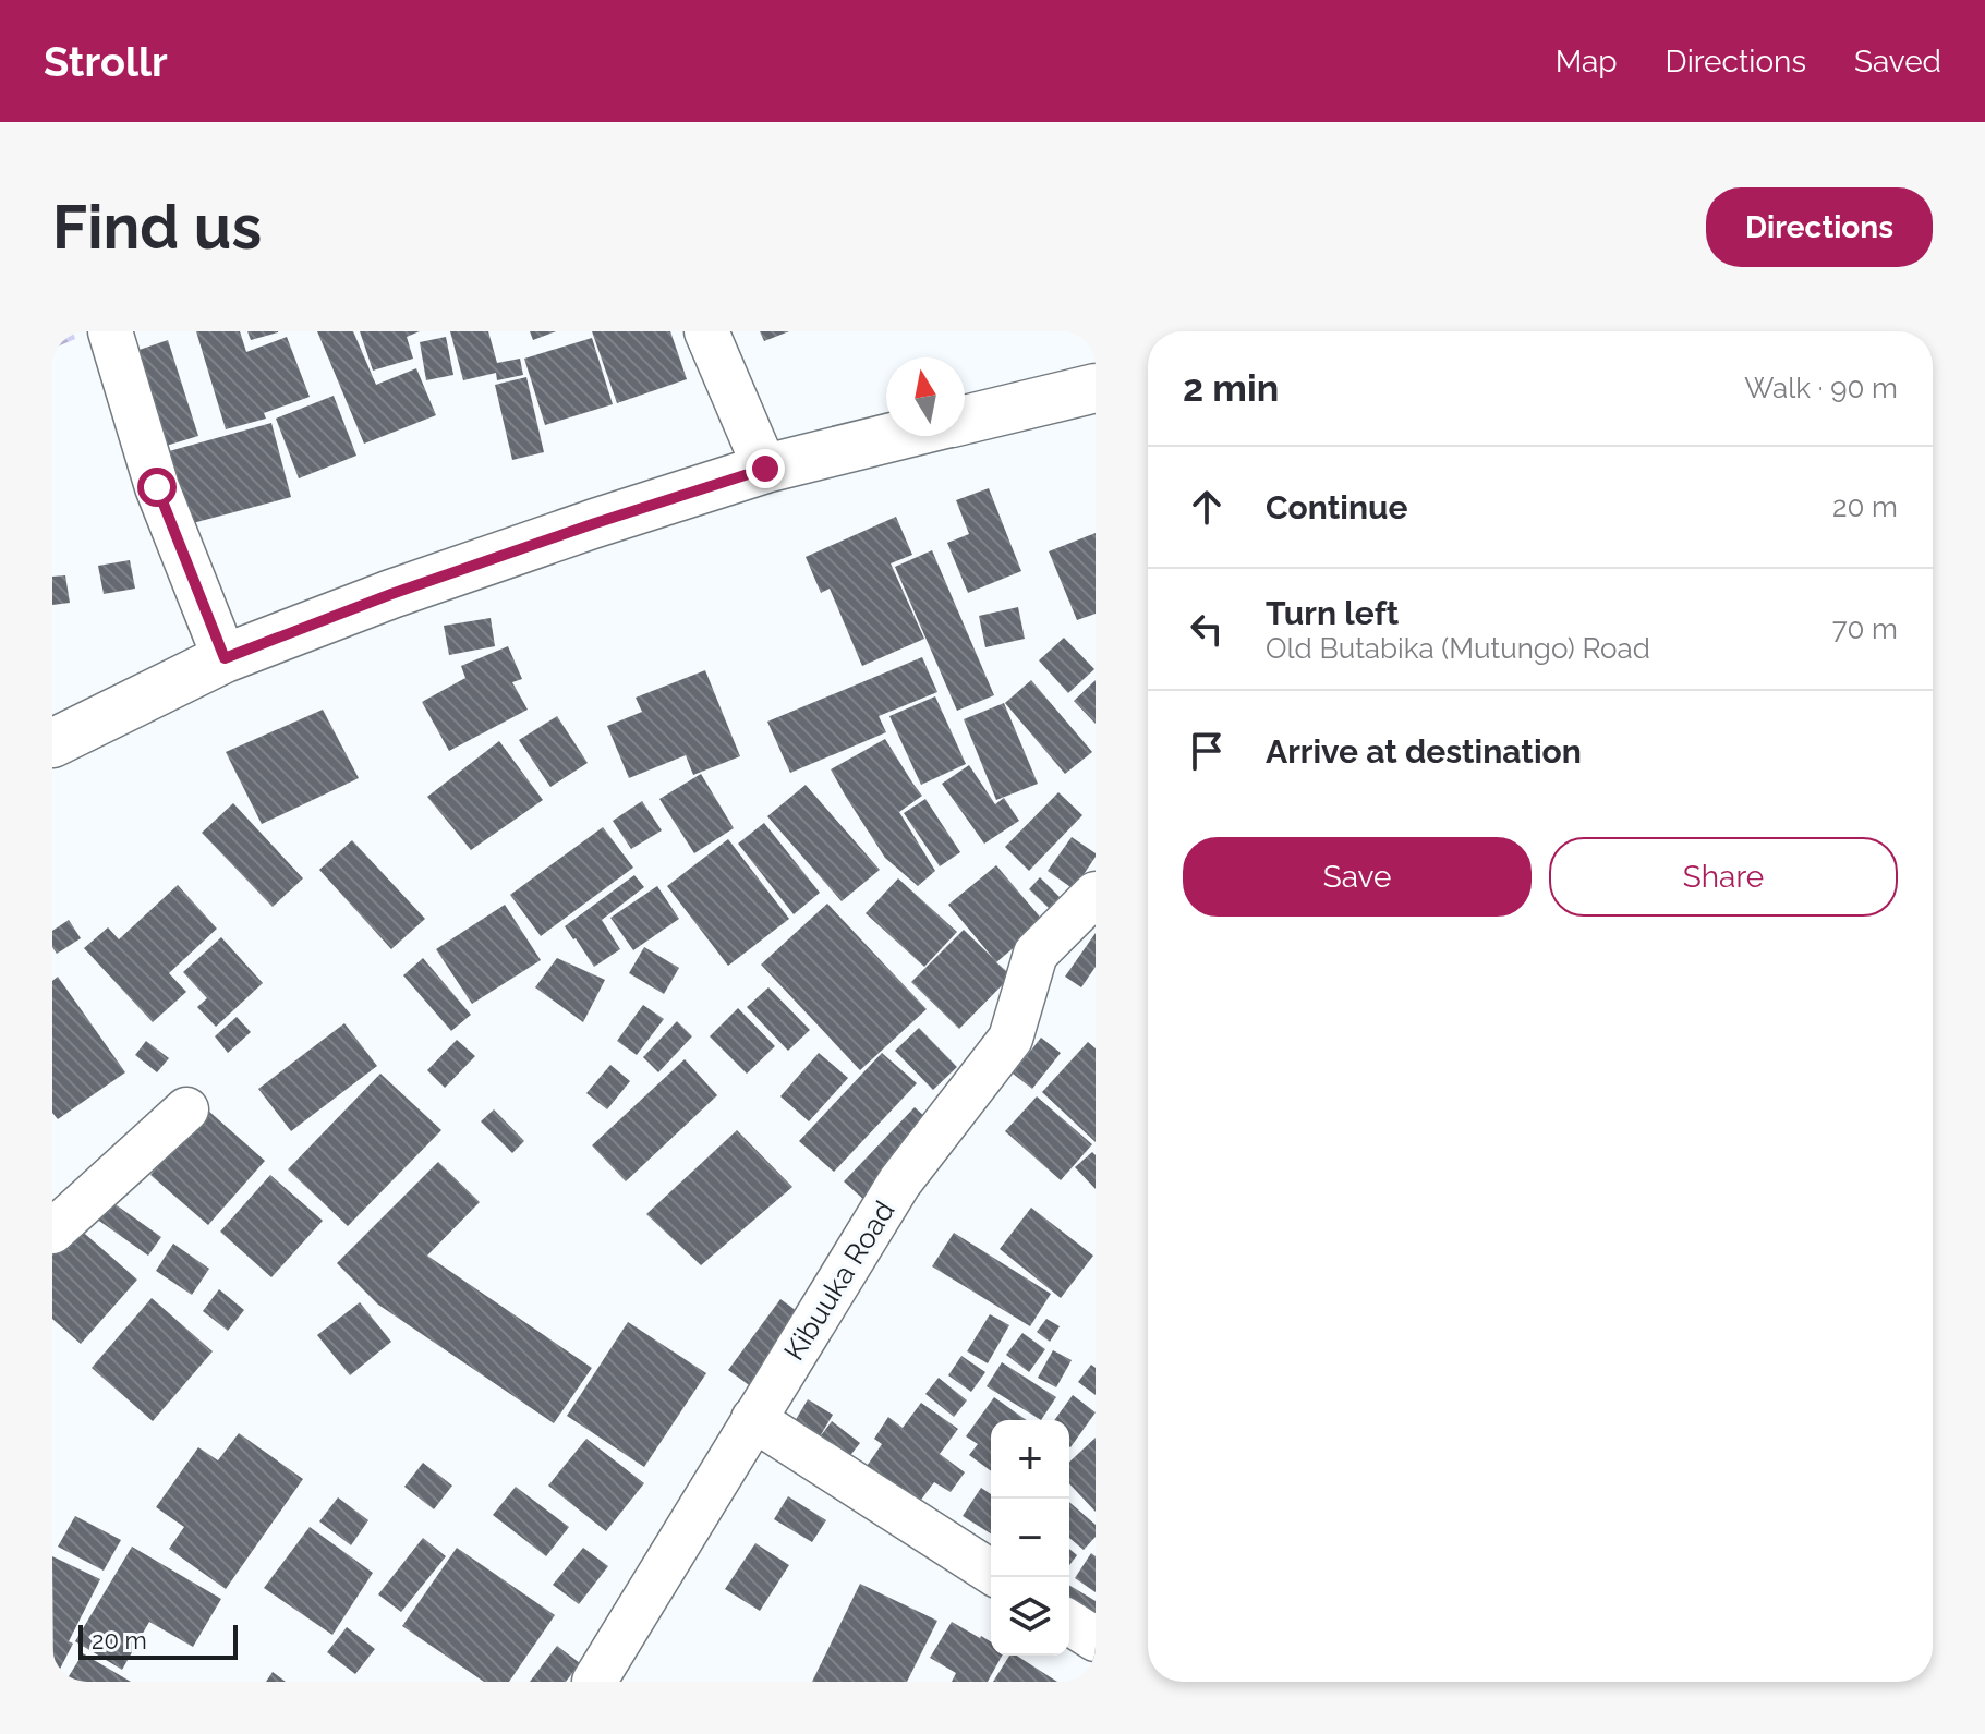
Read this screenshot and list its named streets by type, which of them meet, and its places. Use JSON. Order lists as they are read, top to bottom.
{
  "streets": {
    "street": ["Kibuuka Road"]
  },
  "scale_bar": "20 m",
  "north": "top",
  "page": {
    "header": "Strollr",
    "nav": ["Map", "Directions", "Saved"],
    "buttons": [
      "Directions",
      ["Save", "Share"]
    ],
    "title": "Find us",
    "heading": ["2 min", "Walk · 90 m"],
    "list": [
      ["Continue", "20 m"],
      ["Turn left", "Old Butabika (Mutungo) Road", "70 m"],
      "Arrive at destination"
    ],
    "map_buttons": ["+", "−"],
    "scale": "20 m"
  }
}
